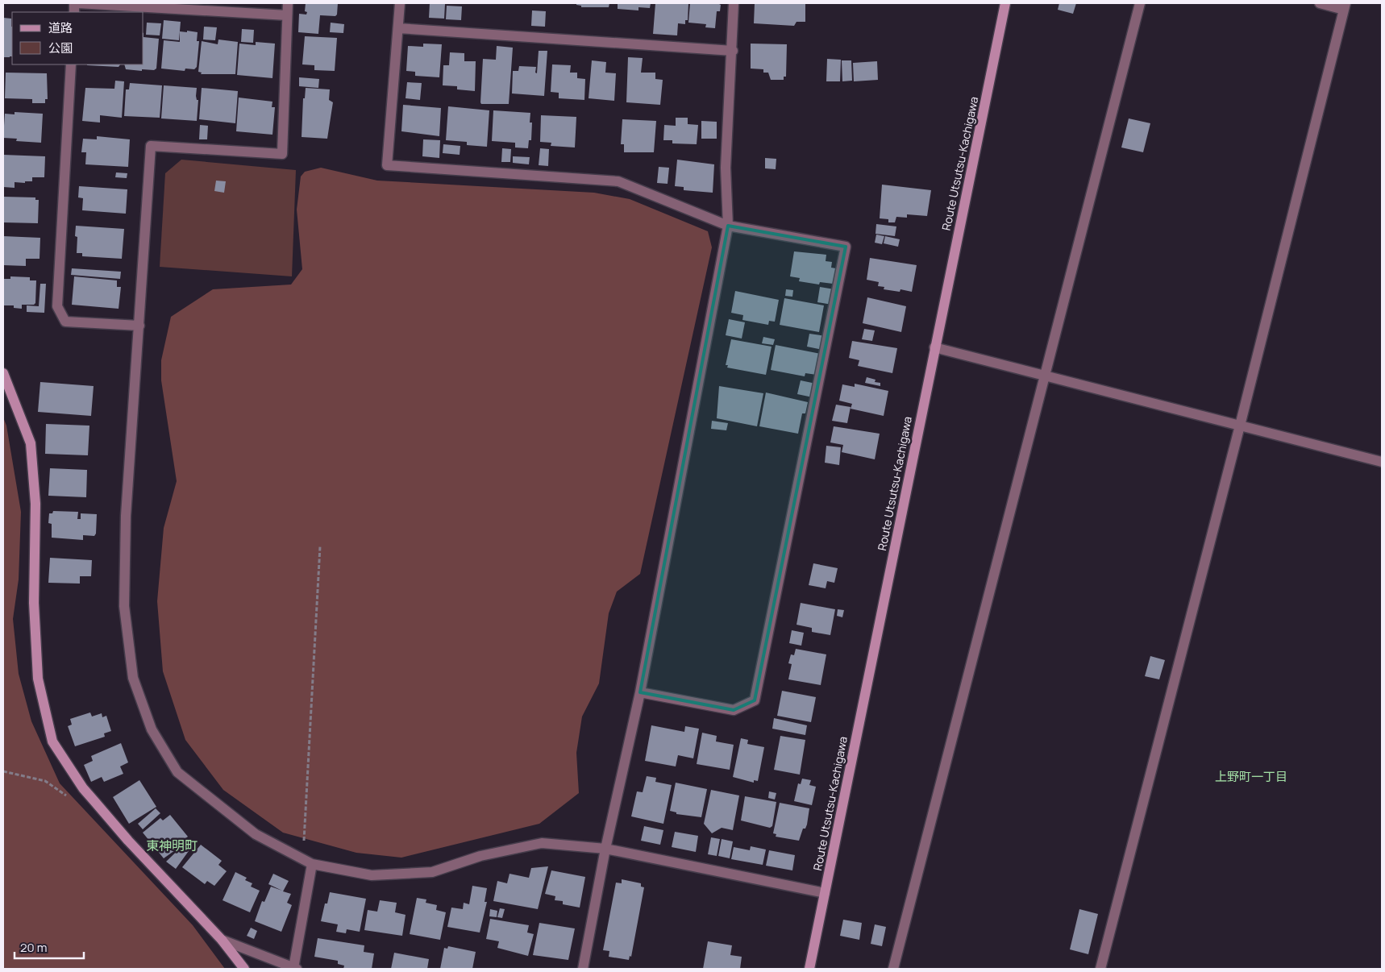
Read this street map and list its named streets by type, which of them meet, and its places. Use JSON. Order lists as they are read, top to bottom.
{
  "streets": {
    "main road": ["Route Utsutsu-Kachigawa"]
  },
  "districts": ["上野町一丁目", "東神明町"],
  "legend": ["道路", "公園"],
  "scale_bar": "20 m"
}
